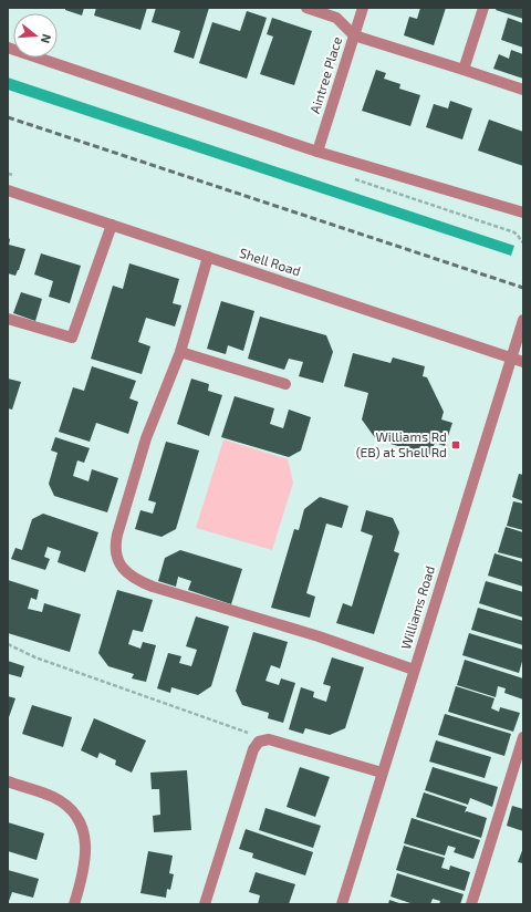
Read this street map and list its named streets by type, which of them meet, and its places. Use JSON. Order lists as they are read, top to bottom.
{
  "streets": {
    "street": ["Aintree Place", "Shell Road", "Williams Road"]
  },
  "crossings": [
    ["Shell Road", "Williams Road"]
  ],
  "places": {
    "transit": ["Williams Rd (EB) at Shell Rd"]
  },
  "north": "right"
}
